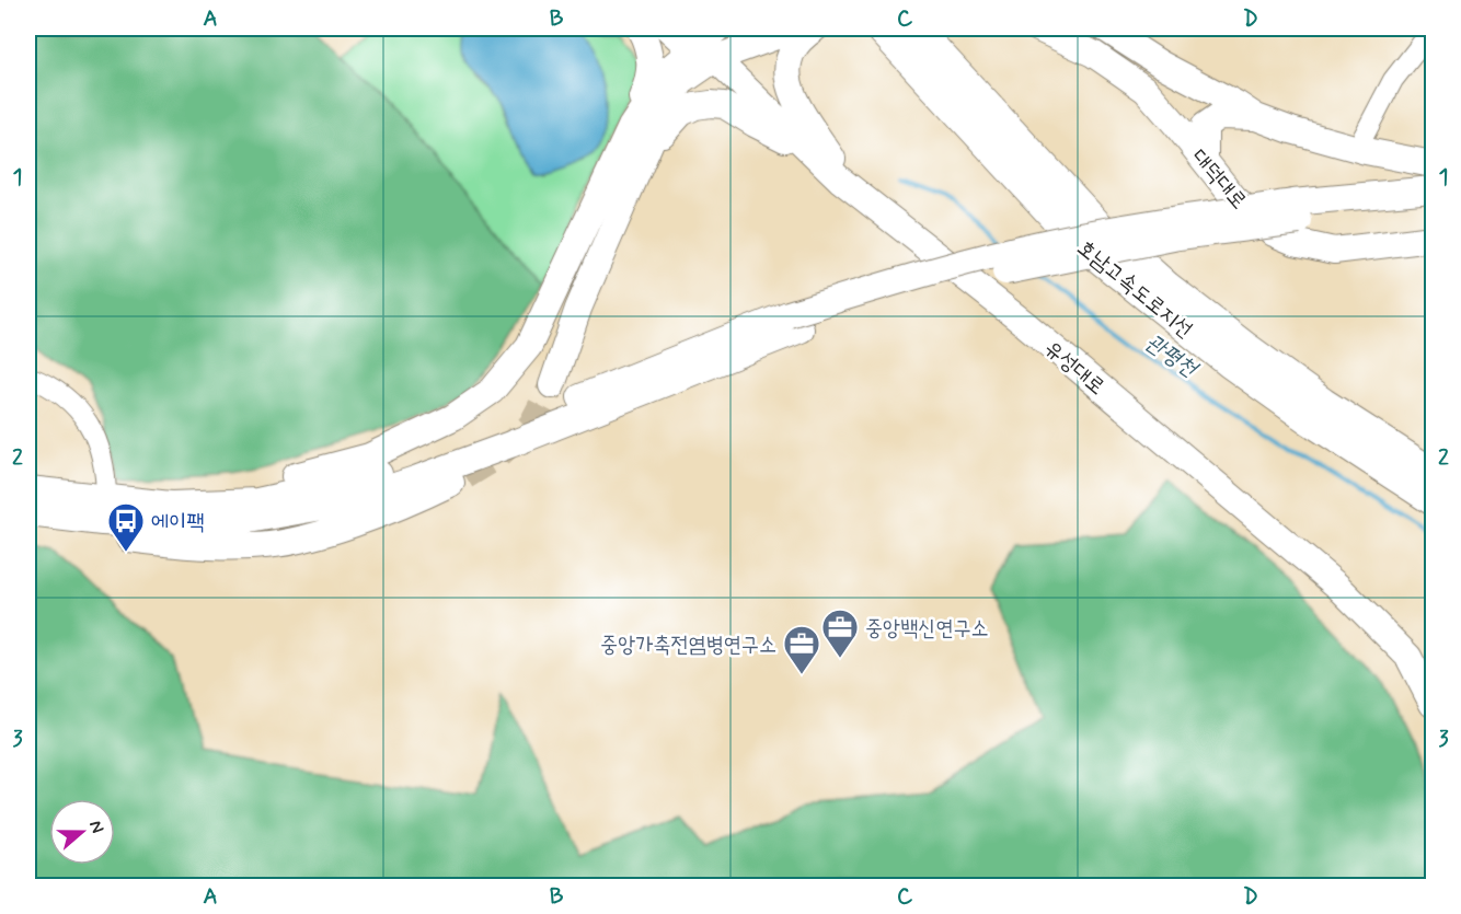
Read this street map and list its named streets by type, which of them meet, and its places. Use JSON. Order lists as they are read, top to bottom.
{
  "streets": {
    "highway": ["호남고속도로지선"],
    "main road": ["대덕대로", "유성대로"]
  },
  "water": ["관평천"],
  "places": {
    "bus stop": ["에이팩"],
    "office": ["중앙백신연구소", "중앙가축전염병연구소"]
  },
  "north": "right",
  "grid": {
    "columns": [
      "A",
      "B",
      "C",
      "D"
    ],
    "rows": ["1", "2", "3"]
  }
}
